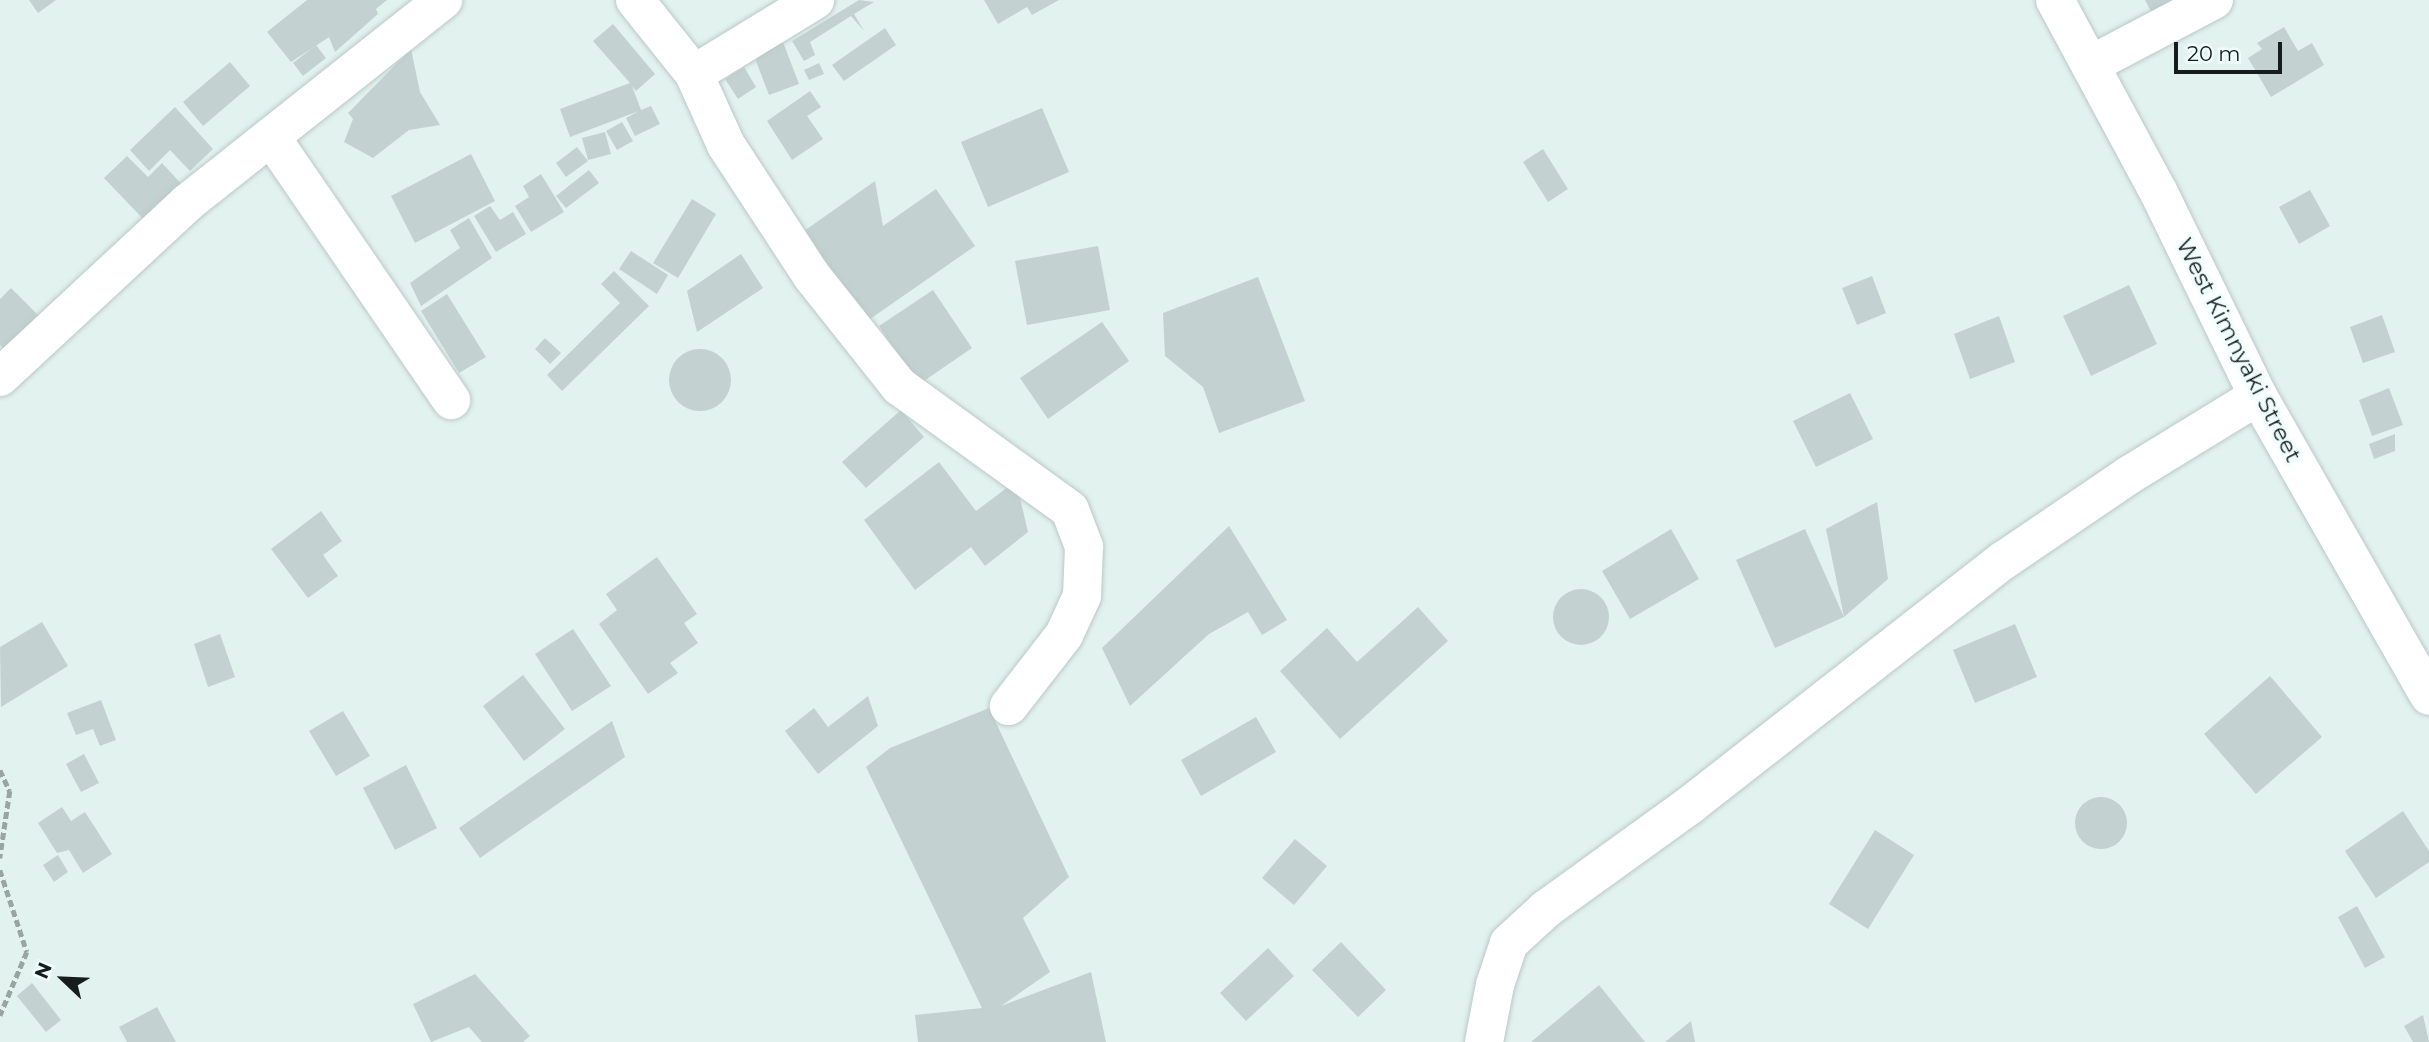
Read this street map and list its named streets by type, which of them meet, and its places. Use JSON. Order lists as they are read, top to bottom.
{
  "streets": {
    "street": ["West Kimnyaki Street"]
  },
  "scale_bar": "20 m",
  "north": "top left"
}
